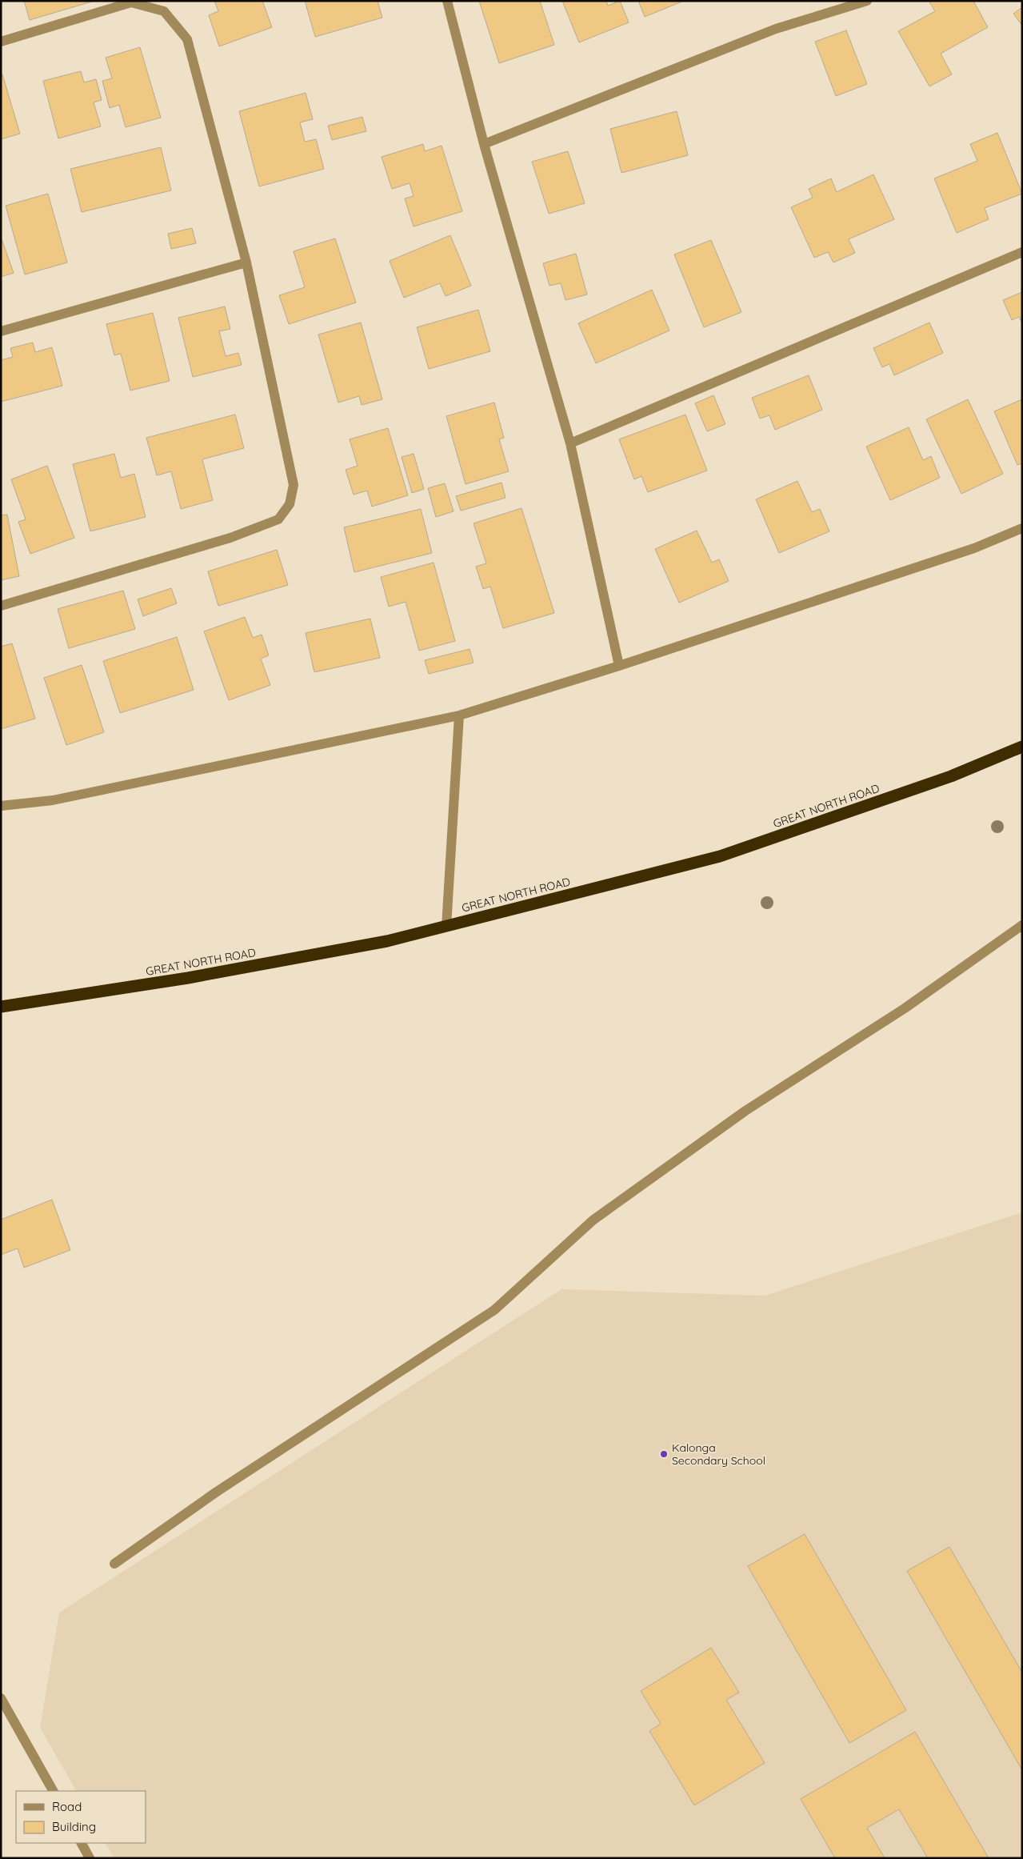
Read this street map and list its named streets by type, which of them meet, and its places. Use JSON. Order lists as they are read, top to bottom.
{
  "streets": {
    "highway": ["GREAT NORTH ROAD"]
  },
  "places": ["Kalonga Secondary School"],
  "legend": ["Road", "Building"]
}
